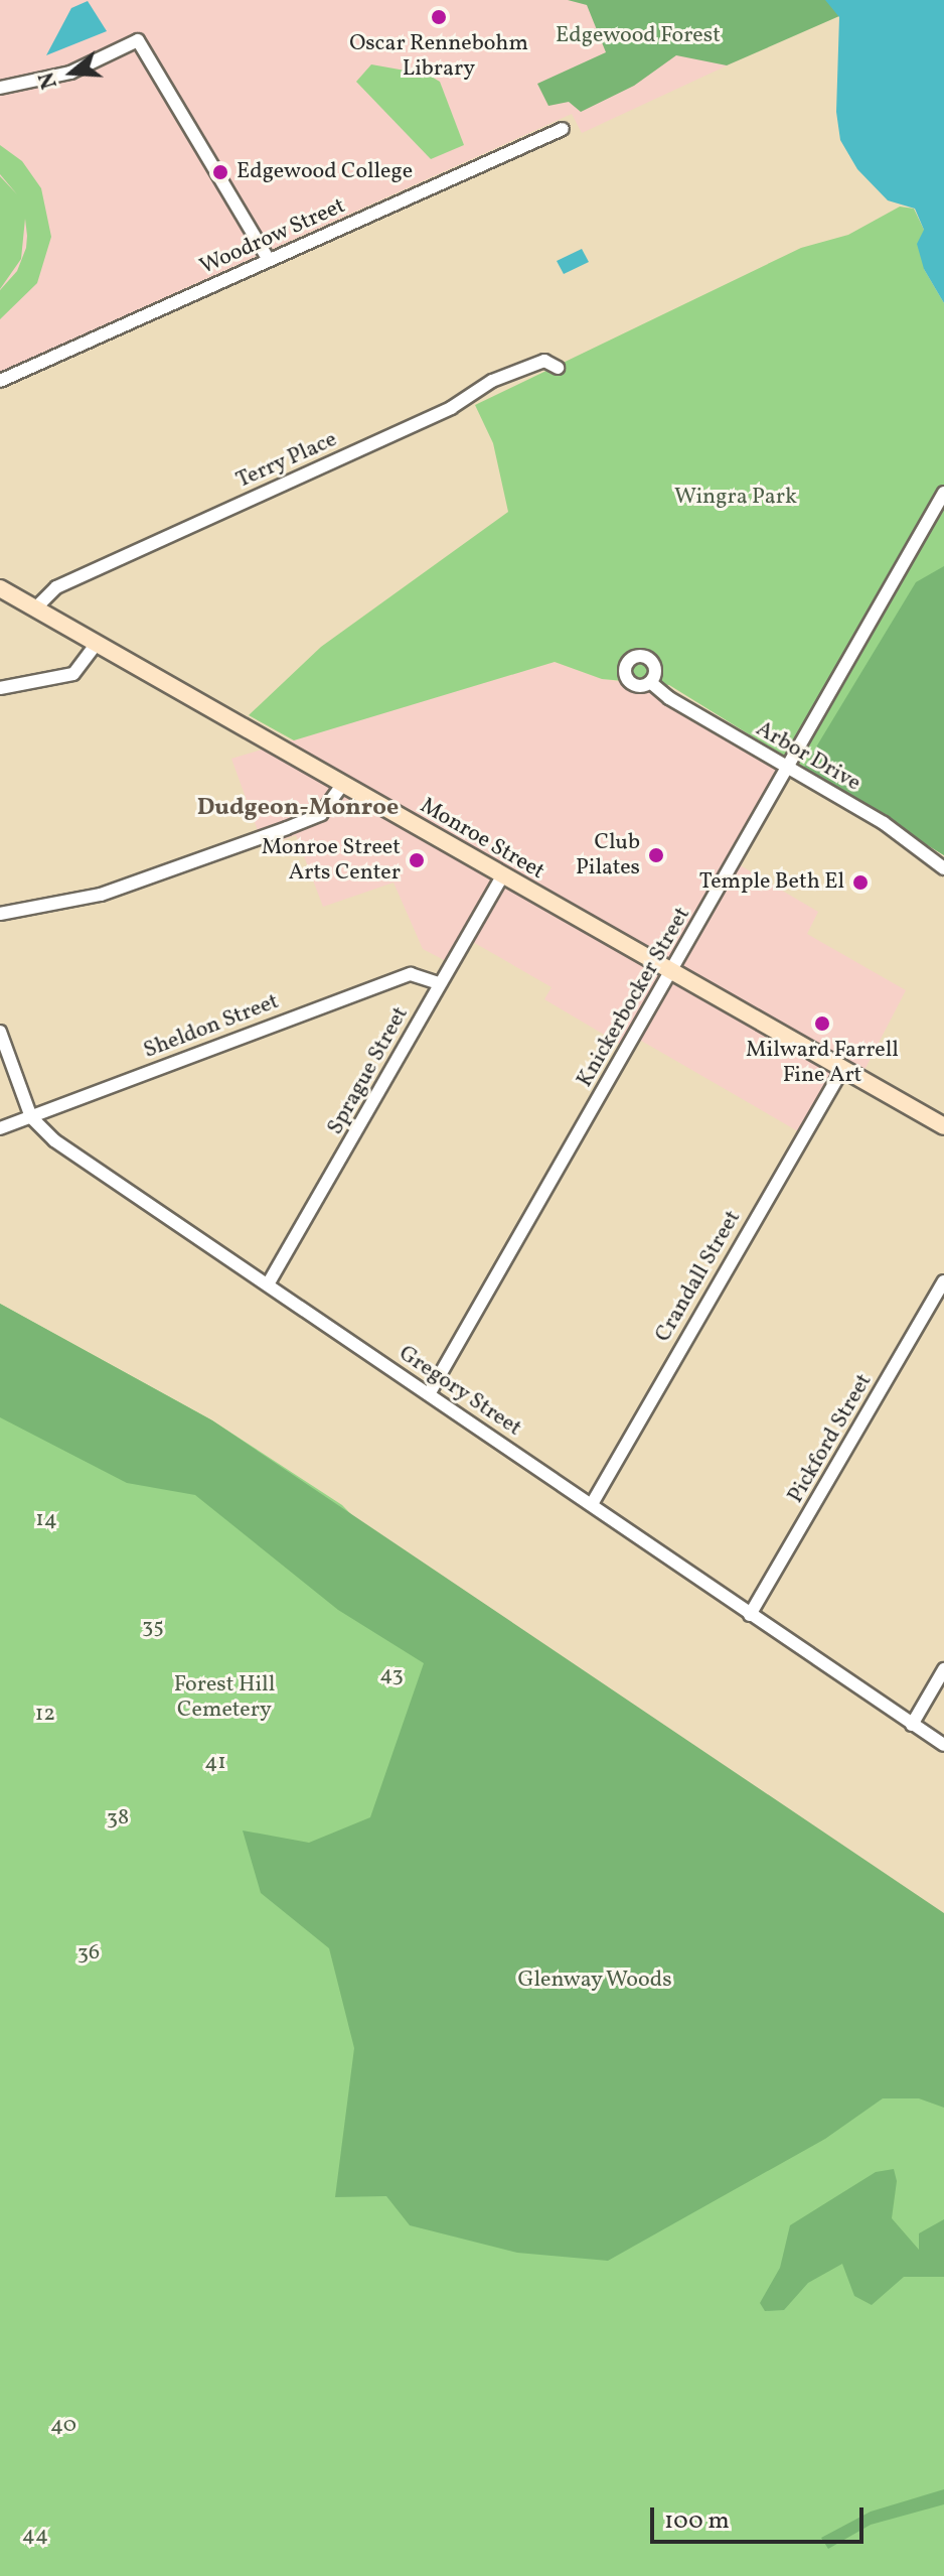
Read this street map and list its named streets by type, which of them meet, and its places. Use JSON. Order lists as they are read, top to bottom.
{
  "streets": {
    "main road": ["Monroe Street"],
    "street": [
      "Woodrow Street",
      "Terry Place",
      "Arbor Drive",
      "Knickerbocker Street",
      "Sheldon Street",
      "Sprague Street",
      "Crandall Street",
      "Gregory Street",
      "Pickford Street"
    ]
  },
  "crossings": [
    ["Terry Place", "Monroe Street"],
    ["Arbor Drive", "Knickerbocker Street"],
    ["Monroe Street", "Knickerbocker Street"],
    ["Monroe Street", "Sprague Street"],
    ["Monroe Street", "Crandall Street"],
    ["Knickerbocker Street", "Gregory Street"],
    ["Sheldon Street", "Sprague Street"],
    ["Sheldon Street", "Gregory Street"],
    ["Sprague Street", "Gregory Street"],
    ["Crandall Street", "Gregory Street"],
    ["Gregory Street", "Pickford Street"]
  ],
  "districts": ["Dudgeon-Monroe"],
  "parks": [
    "Edgewood Forest",
    "Wingra Park",
    "14",
    "35",
    "43",
    "Forest Hill Cemetery",
    "12",
    "41",
    "38",
    "36",
    "Glenway Woods",
    "40",
    "44"
  ],
  "places": [
    "Oscar Rennebohm Library",
    "Edgewood College",
    "Club Pilates",
    "Monroe Street Arts Center",
    "Temple Beth El",
    "Milward Farrell Fine Art"
  ],
  "scale_bar": "100 m",
  "north": "left"
}
